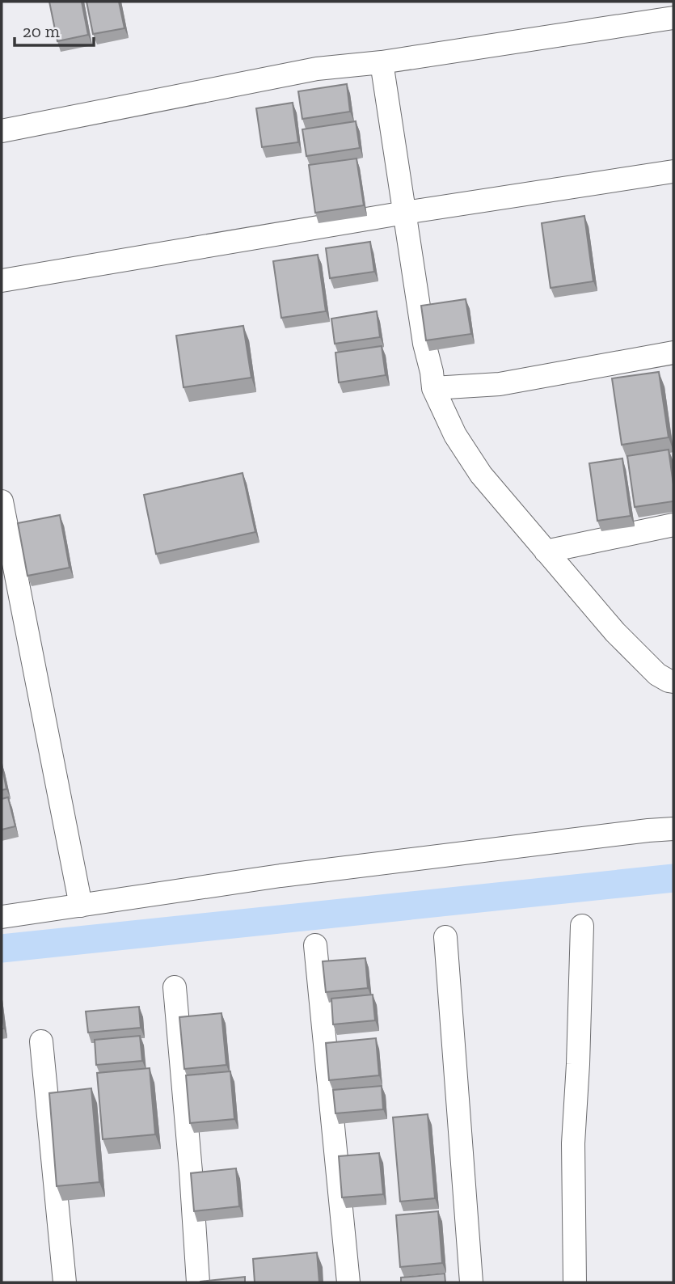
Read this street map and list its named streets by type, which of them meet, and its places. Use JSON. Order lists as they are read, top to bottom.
{
  "scale_bar": "20 m"
}
